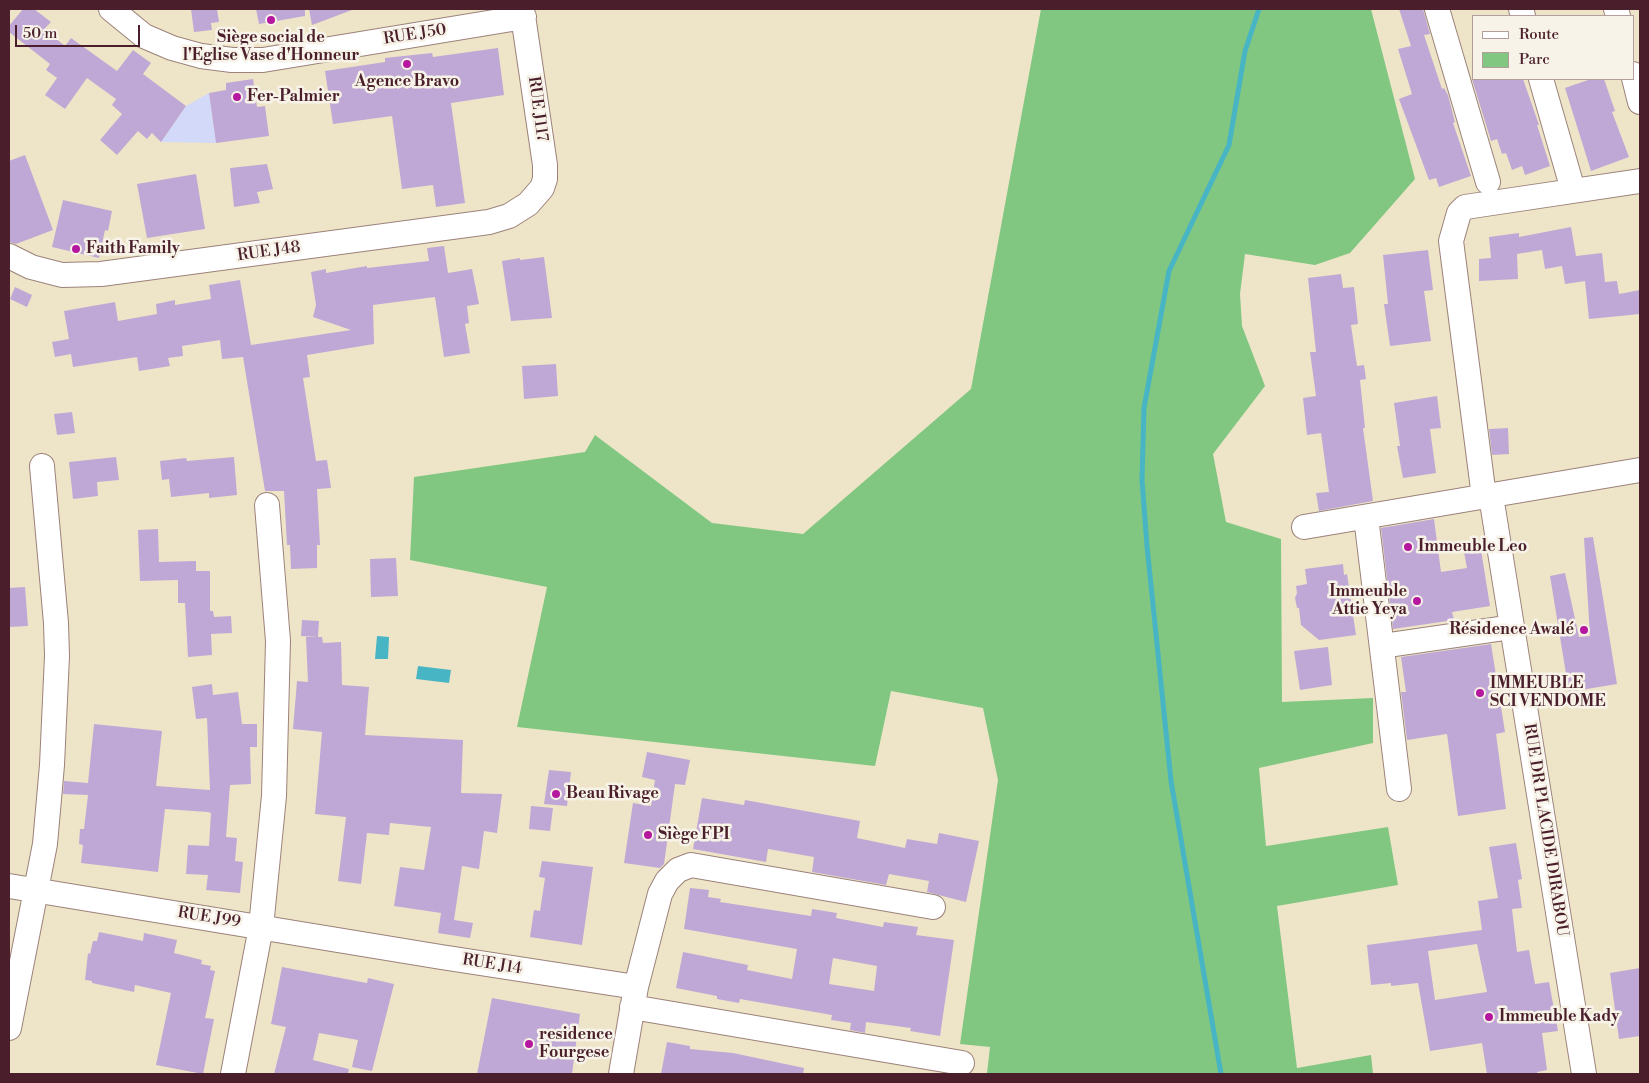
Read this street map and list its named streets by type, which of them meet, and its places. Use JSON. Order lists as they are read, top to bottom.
{
  "streets": {
    "street": [
      "RUE J50",
      "RUE J117",
      "RUE J48",
      "RUE DR PLACIDE DIRABOU",
      "RUE J99",
      "RUE J14"
    ]
  },
  "crossings": [
    ["RUE J50", "RUE J117"],
    ["RUE J117", "RUE J48"],
    ["RUE J99", "RUE J14"]
  ],
  "places": [
    "Siège social de l'Eglise Vase d'Honneur",
    "Agence Bravo",
    "Fer-Palmier",
    "Faith Family",
    "Immeuble Leo",
    "Immeuble Attie Yeya",
    "Résidence Awalé",
    "IMMEUBLE SCI VENDOME",
    "Beau Rivage",
    "Siège FPI",
    "Immeuble Kady",
    "residence Fourgese"
  ],
  "legend": ["Route", "Parc"],
  "scale_bar": "50 m"
}
